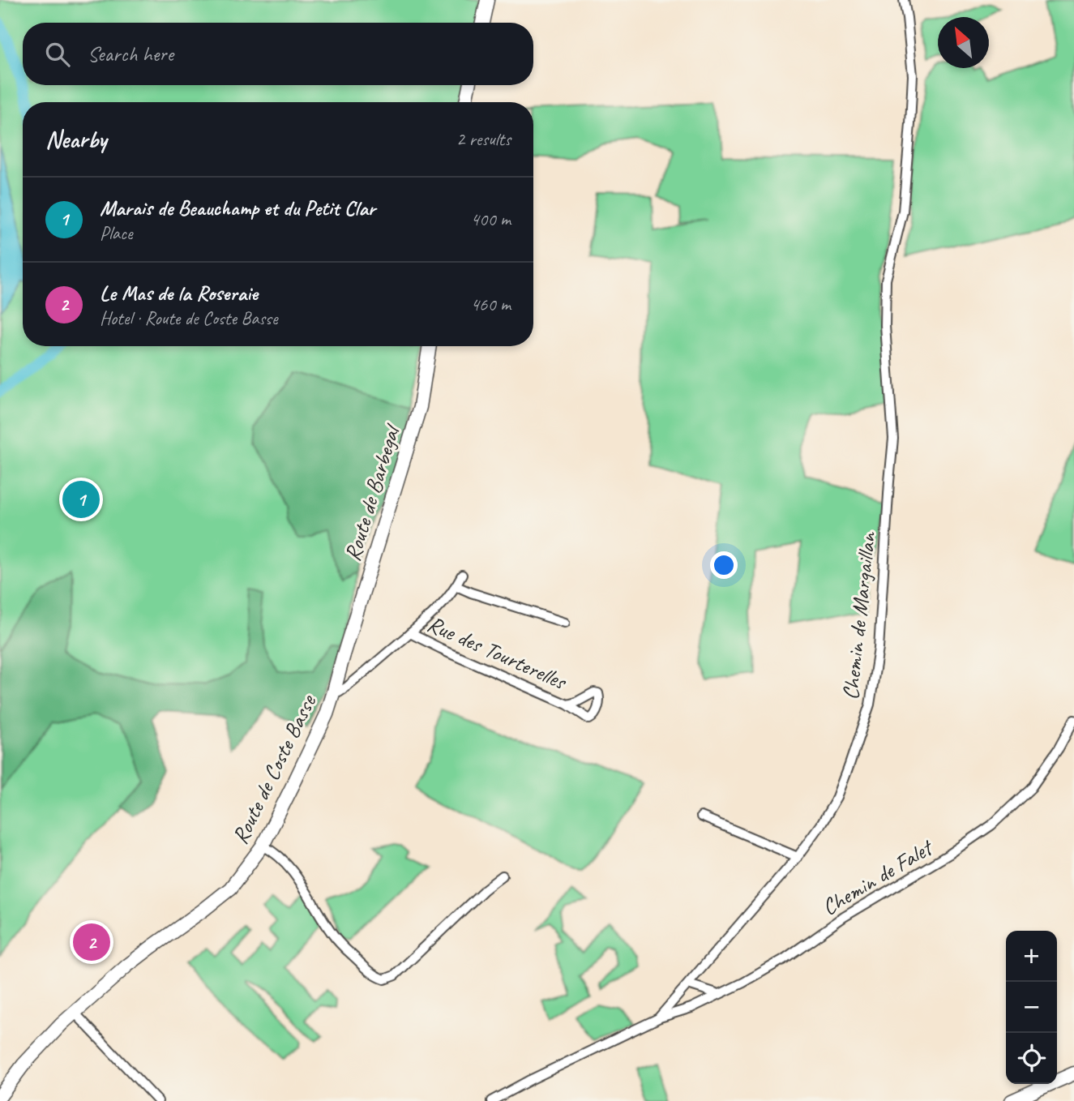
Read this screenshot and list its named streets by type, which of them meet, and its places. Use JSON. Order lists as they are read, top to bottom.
{
  "streets": {
    "street": [
      "Route de Barbegal",
      "Chemin de Margaillan",
      "Rue des Tourterelles",
      "Route de Coste Basse",
      "Chemin de Falet"
    ]
  },
  "crossings": [
    ["Route de Barbegal", "Route de Coste Basse"],
    ["Chemin de Margaillan", "Chemin de Falet"]
  ],
  "north": "top left",
  "page": {
    "search": "Search here",
    "heading": ["Nearby", "2 results"],
    "list": [
      {
        "mark": "1",
        "name": "Marais de Beauchamp et du Petit Clar",
        "note": "Place",
        "value": "400 m"
      },
      {
        "mark": "2",
        "name": "Le Mas de la Roseraie",
        "note": "Hotel · Route de Coste Basse",
        "value": "460 m"
      }
    ],
    "pins": ["1", "2"],
    "map_buttons": ["+", "−"]
  }
}
